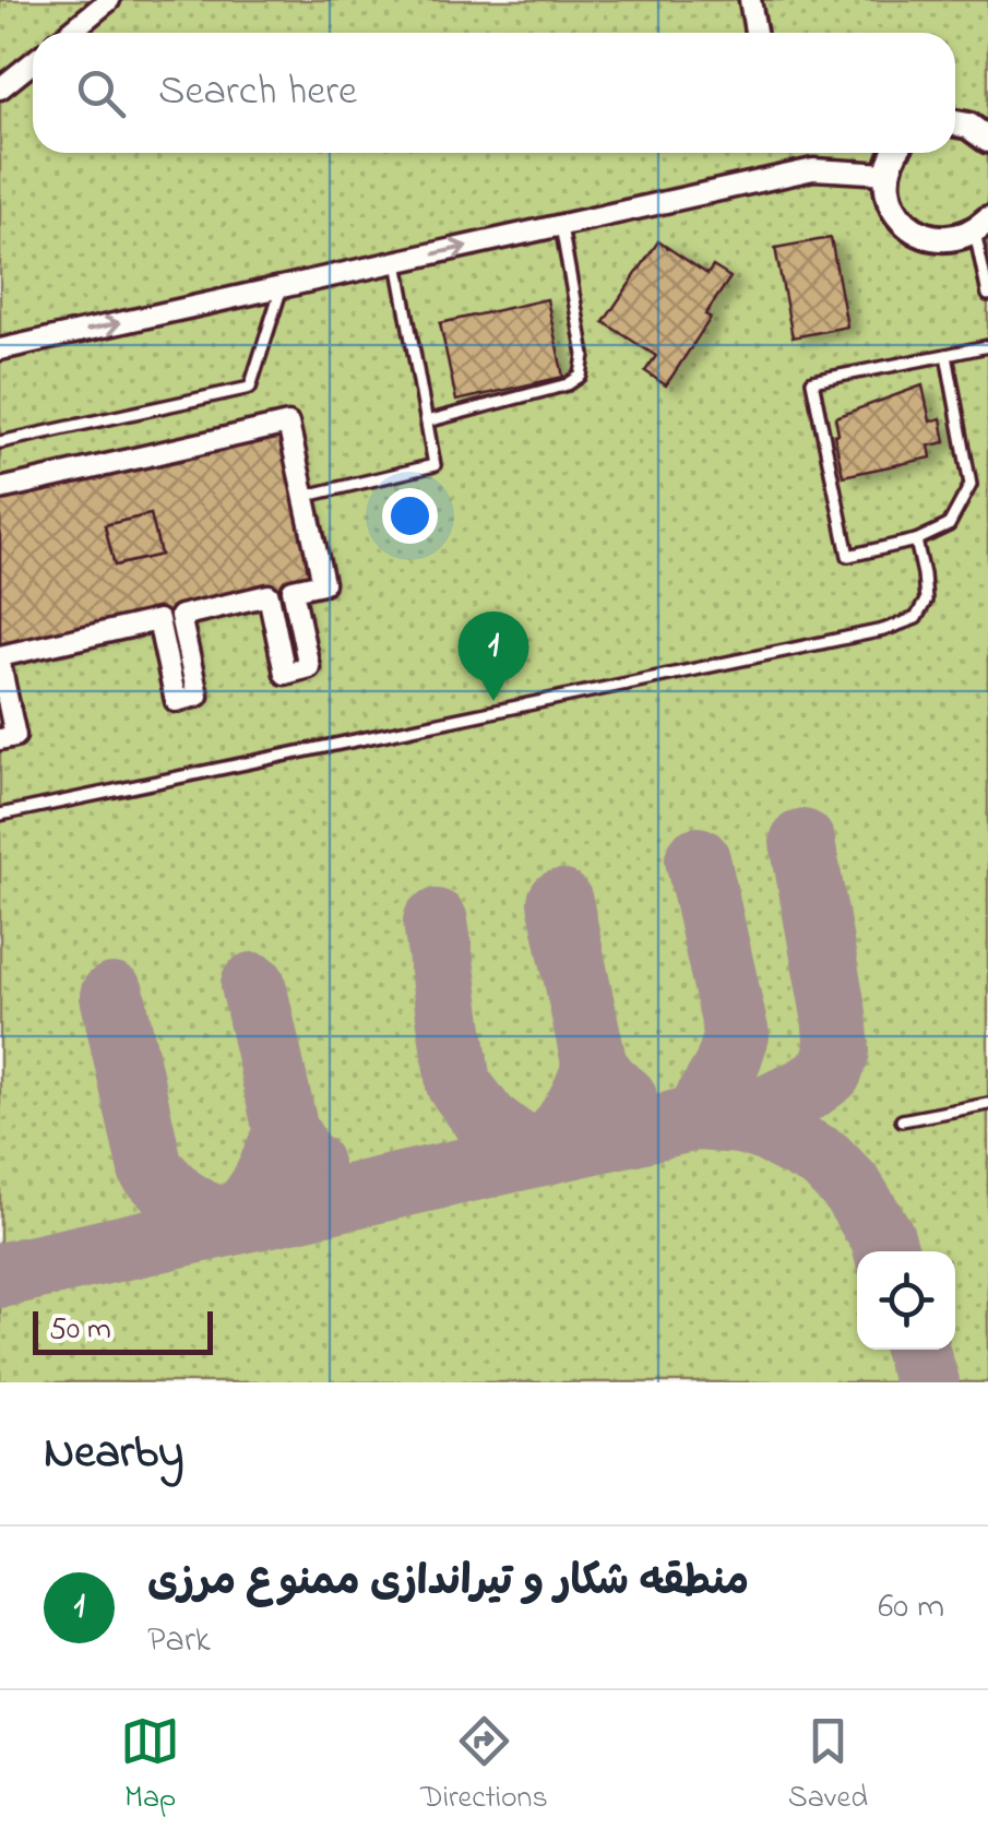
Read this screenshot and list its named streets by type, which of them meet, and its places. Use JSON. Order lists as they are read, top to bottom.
{
  "scale_bar": "50 m",
  "page": {
    "search": "Search here",
    "pins": "1",
    "scale": "50 m",
    "heading": "Nearby",
    "list": [
      {
        "mark": "1",
        "name": "منطقه شکار و تیراندازی ممنوع مرزی",
        "note": "Park",
        "value": "60 m"
      }
    ],
    "nav": ["Map", "Directions", "Saved"]
  }
}
